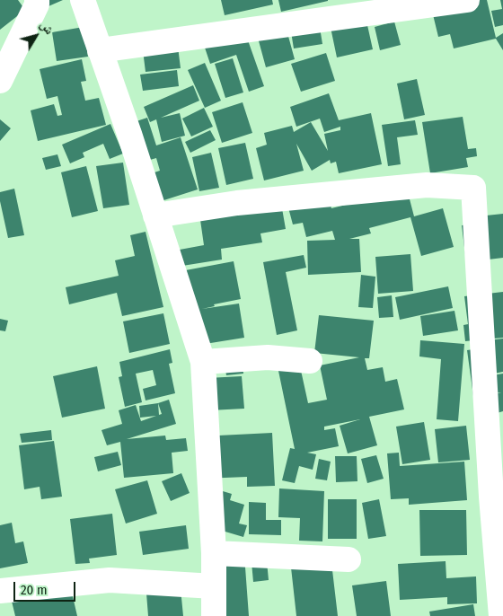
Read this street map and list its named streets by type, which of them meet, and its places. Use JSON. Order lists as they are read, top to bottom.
{
  "scale_bar": "20 m",
  "north": "top right"
}
